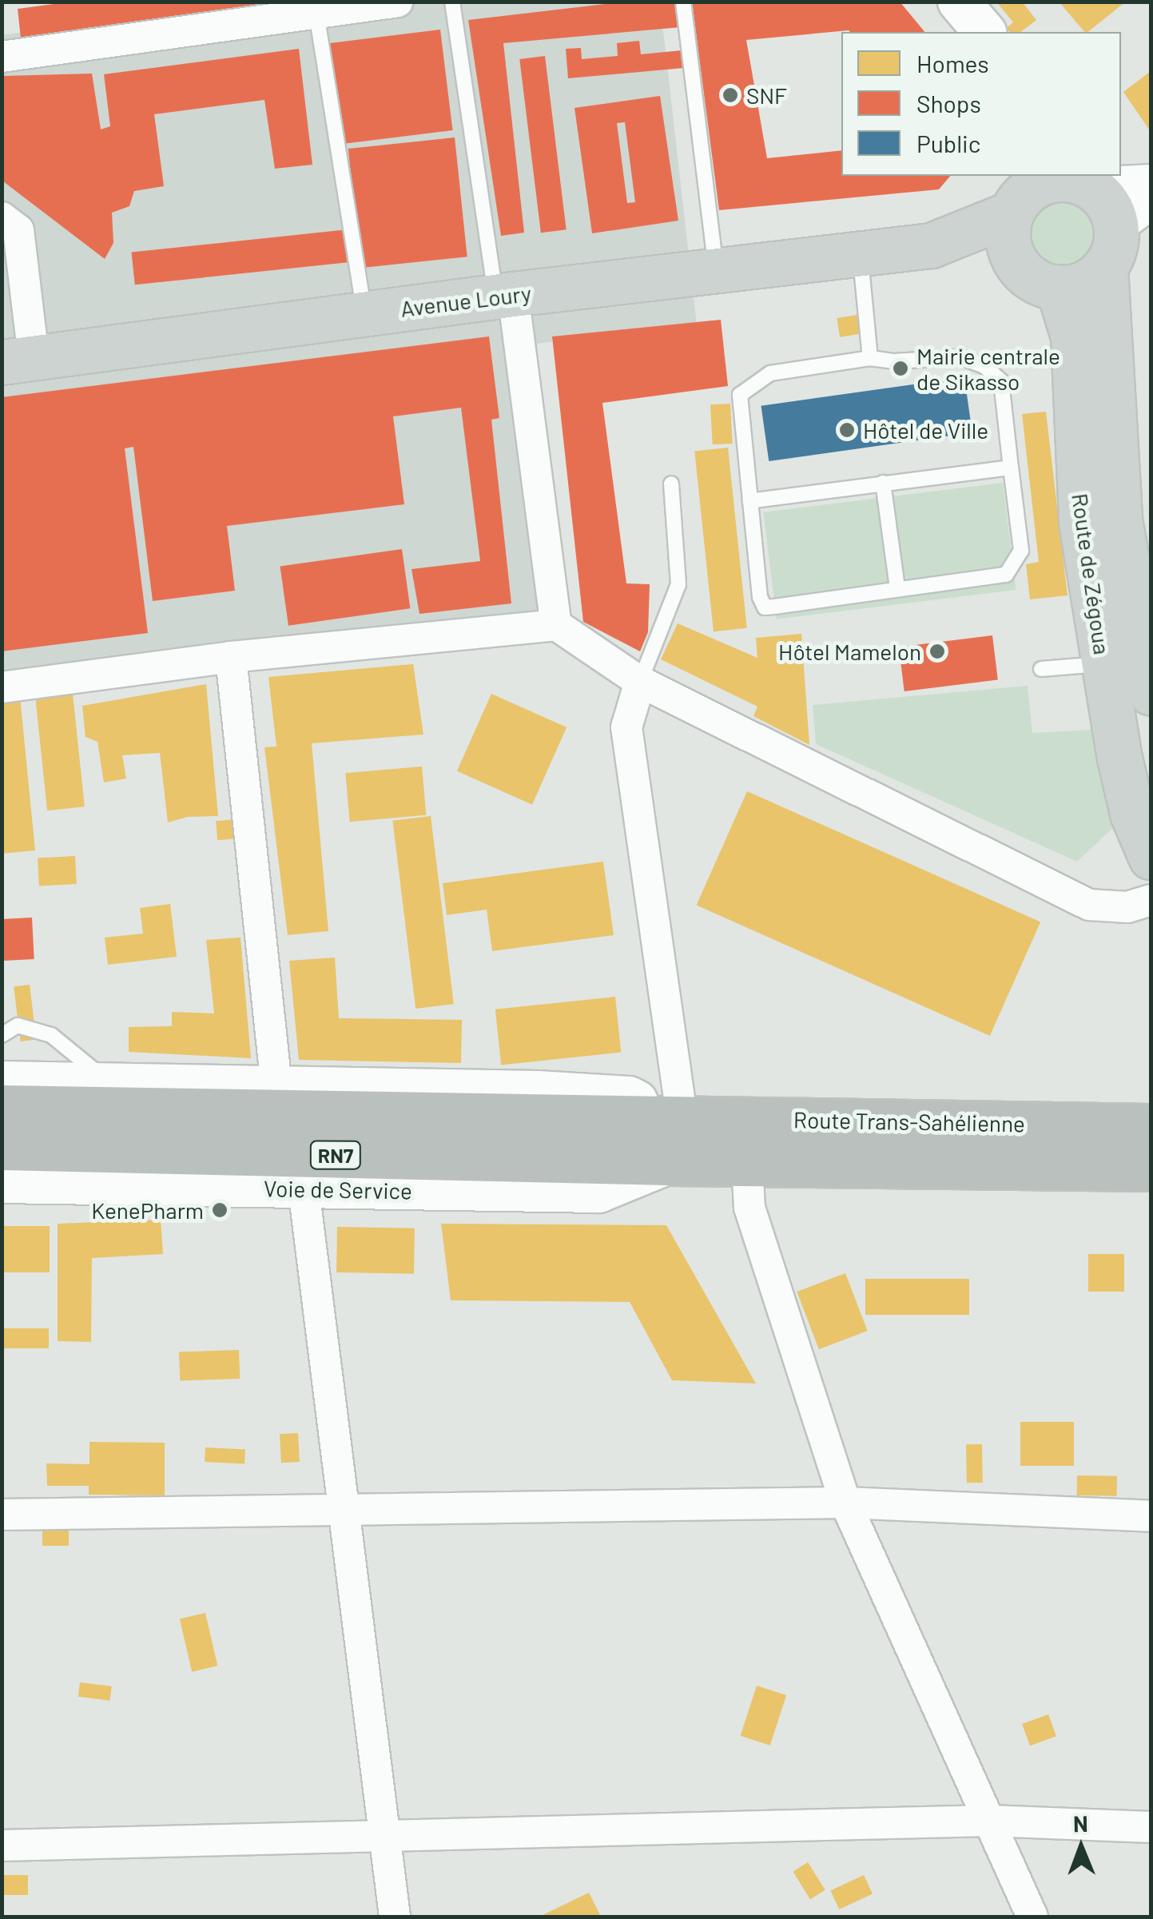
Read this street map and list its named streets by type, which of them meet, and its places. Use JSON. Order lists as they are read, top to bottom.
{
  "streets": {
    "highway": ["Route Trans-Sahélienne", "RN7"],
    "main road": ["Avenue Loury", "Route de Zégoua", "Voie de Service"]
  },
  "crossings": [
    ["Route Trans-Sahélienne", "RN7"],
    ["Route Trans-Sahélienne", "Voie de Service"],
    ["RN7", "Voie de Service"]
  ],
  "places": [
    "SNF",
    "Mairie centrale de Sikasso",
    "Hôtel de Ville",
    "Hôtel Mamelon",
    "KenePharm"
  ],
  "legend": ["Homes", "Shops", "Public"],
  "north": "top"
}
